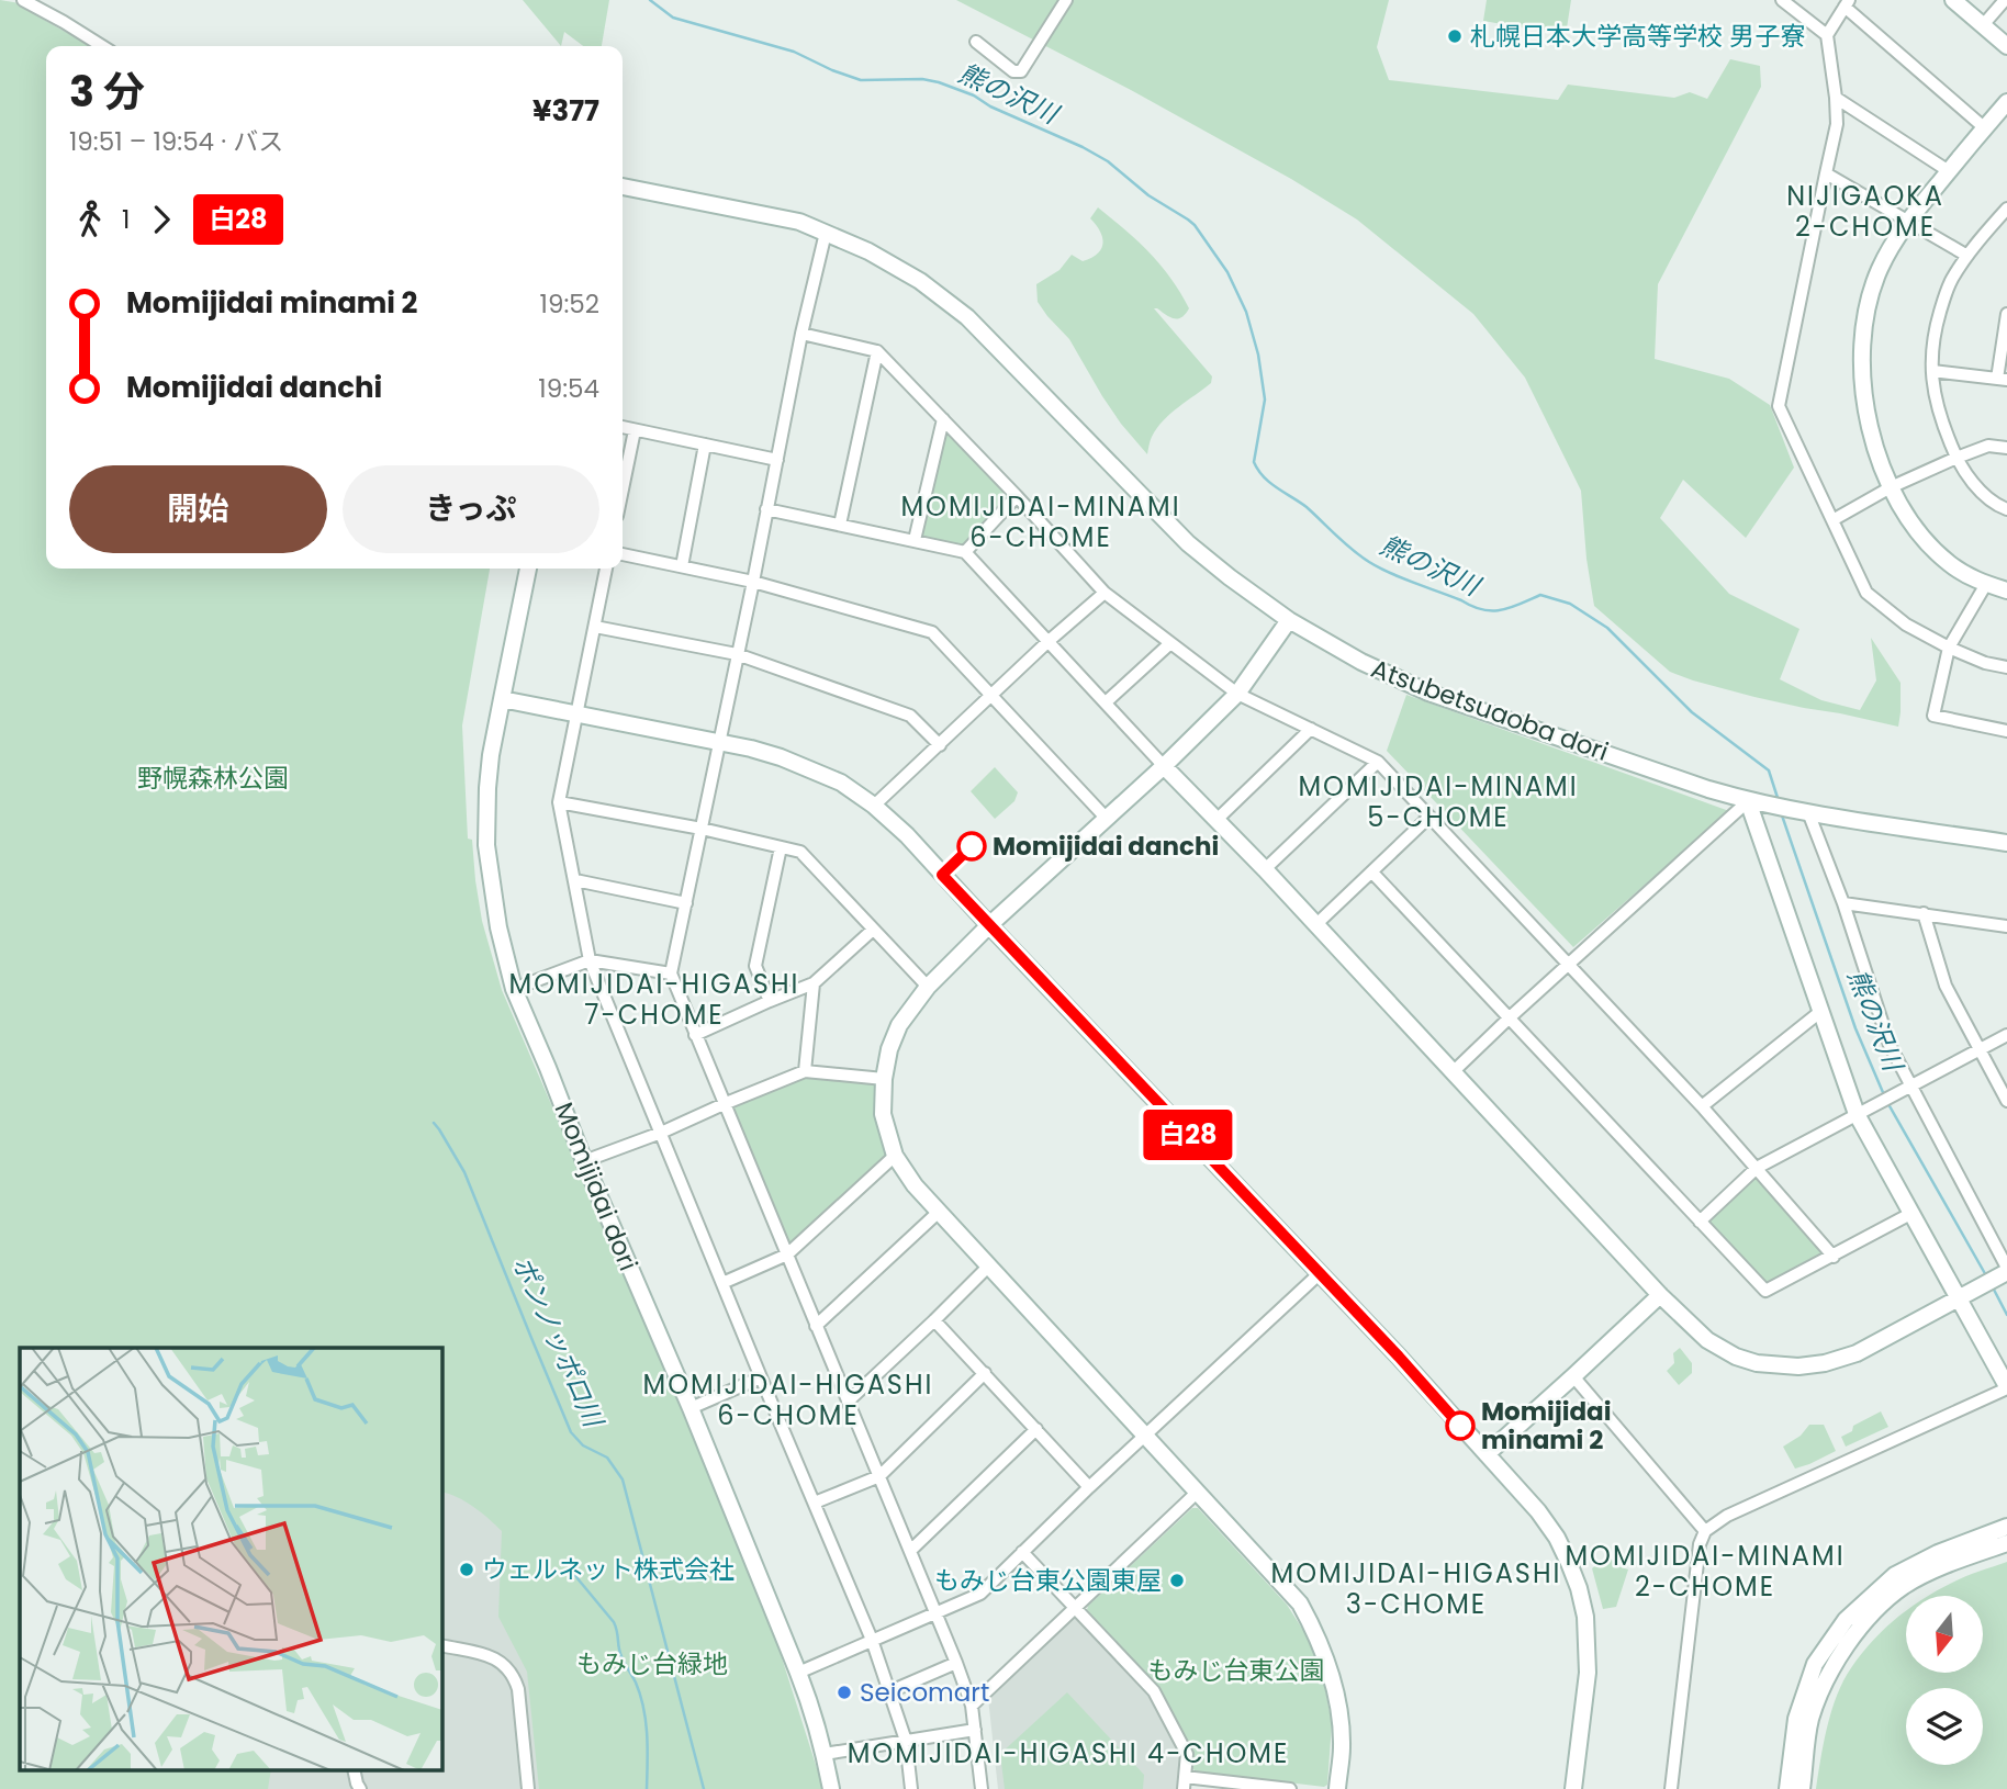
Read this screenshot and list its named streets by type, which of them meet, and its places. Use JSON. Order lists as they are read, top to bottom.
{
  "streets": {
    "street": ["Atsubetsuaoba dori", "Momijidai dori"]
  },
  "districts": [
    "NIJIGAOKA 2-CHOME",
    "MOMIJIDAI-MINAMI 6-CHOME",
    "MOMIJIDAI-MINAMI 5-CHOME",
    "MOMIJIDAI-HIGASHI 7-CHOME",
    "MOMIJIDAI-HIGASHI 6-CHOME",
    "MOMIJIDAI-MINAMI 2-CHOME",
    "MOMIJIDAI-HIGASHI 3-CHOME",
    "MOMIJIDAI-HIGASHI 4-CHOME"
  ],
  "water": ["熊の沢川", "ポンノッポロ川"],
  "parks": ["野幌森林公園", "もみじ台緑地", "もみじ台東公園"],
  "places": [
    "札幌日本大学高等学校 男子寮",
    "Momijidai danchi",
    "Momijidai minami 2",
    "ウェルネット株式会社",
    "もみじ台東公園東屋",
    "Seicomart"
  ],
  "lines": ["bus line 白28"],
  "north": "bottom",
  "page": {
    "on_map": "白28",
    "heading": ["3 分", "19:51 – 19:54 · バス", "¥377"],
    "legs": ["1", "白28"],
    "list": [
      {
        "name": "Momijidai minami 2",
        "value": "19:52"
      },
      {
        "name": "Momijidai danchi",
        "value": "19:54"
      }
    ],
    "buttons": ["開始", "きっぷ"]
  }
}
